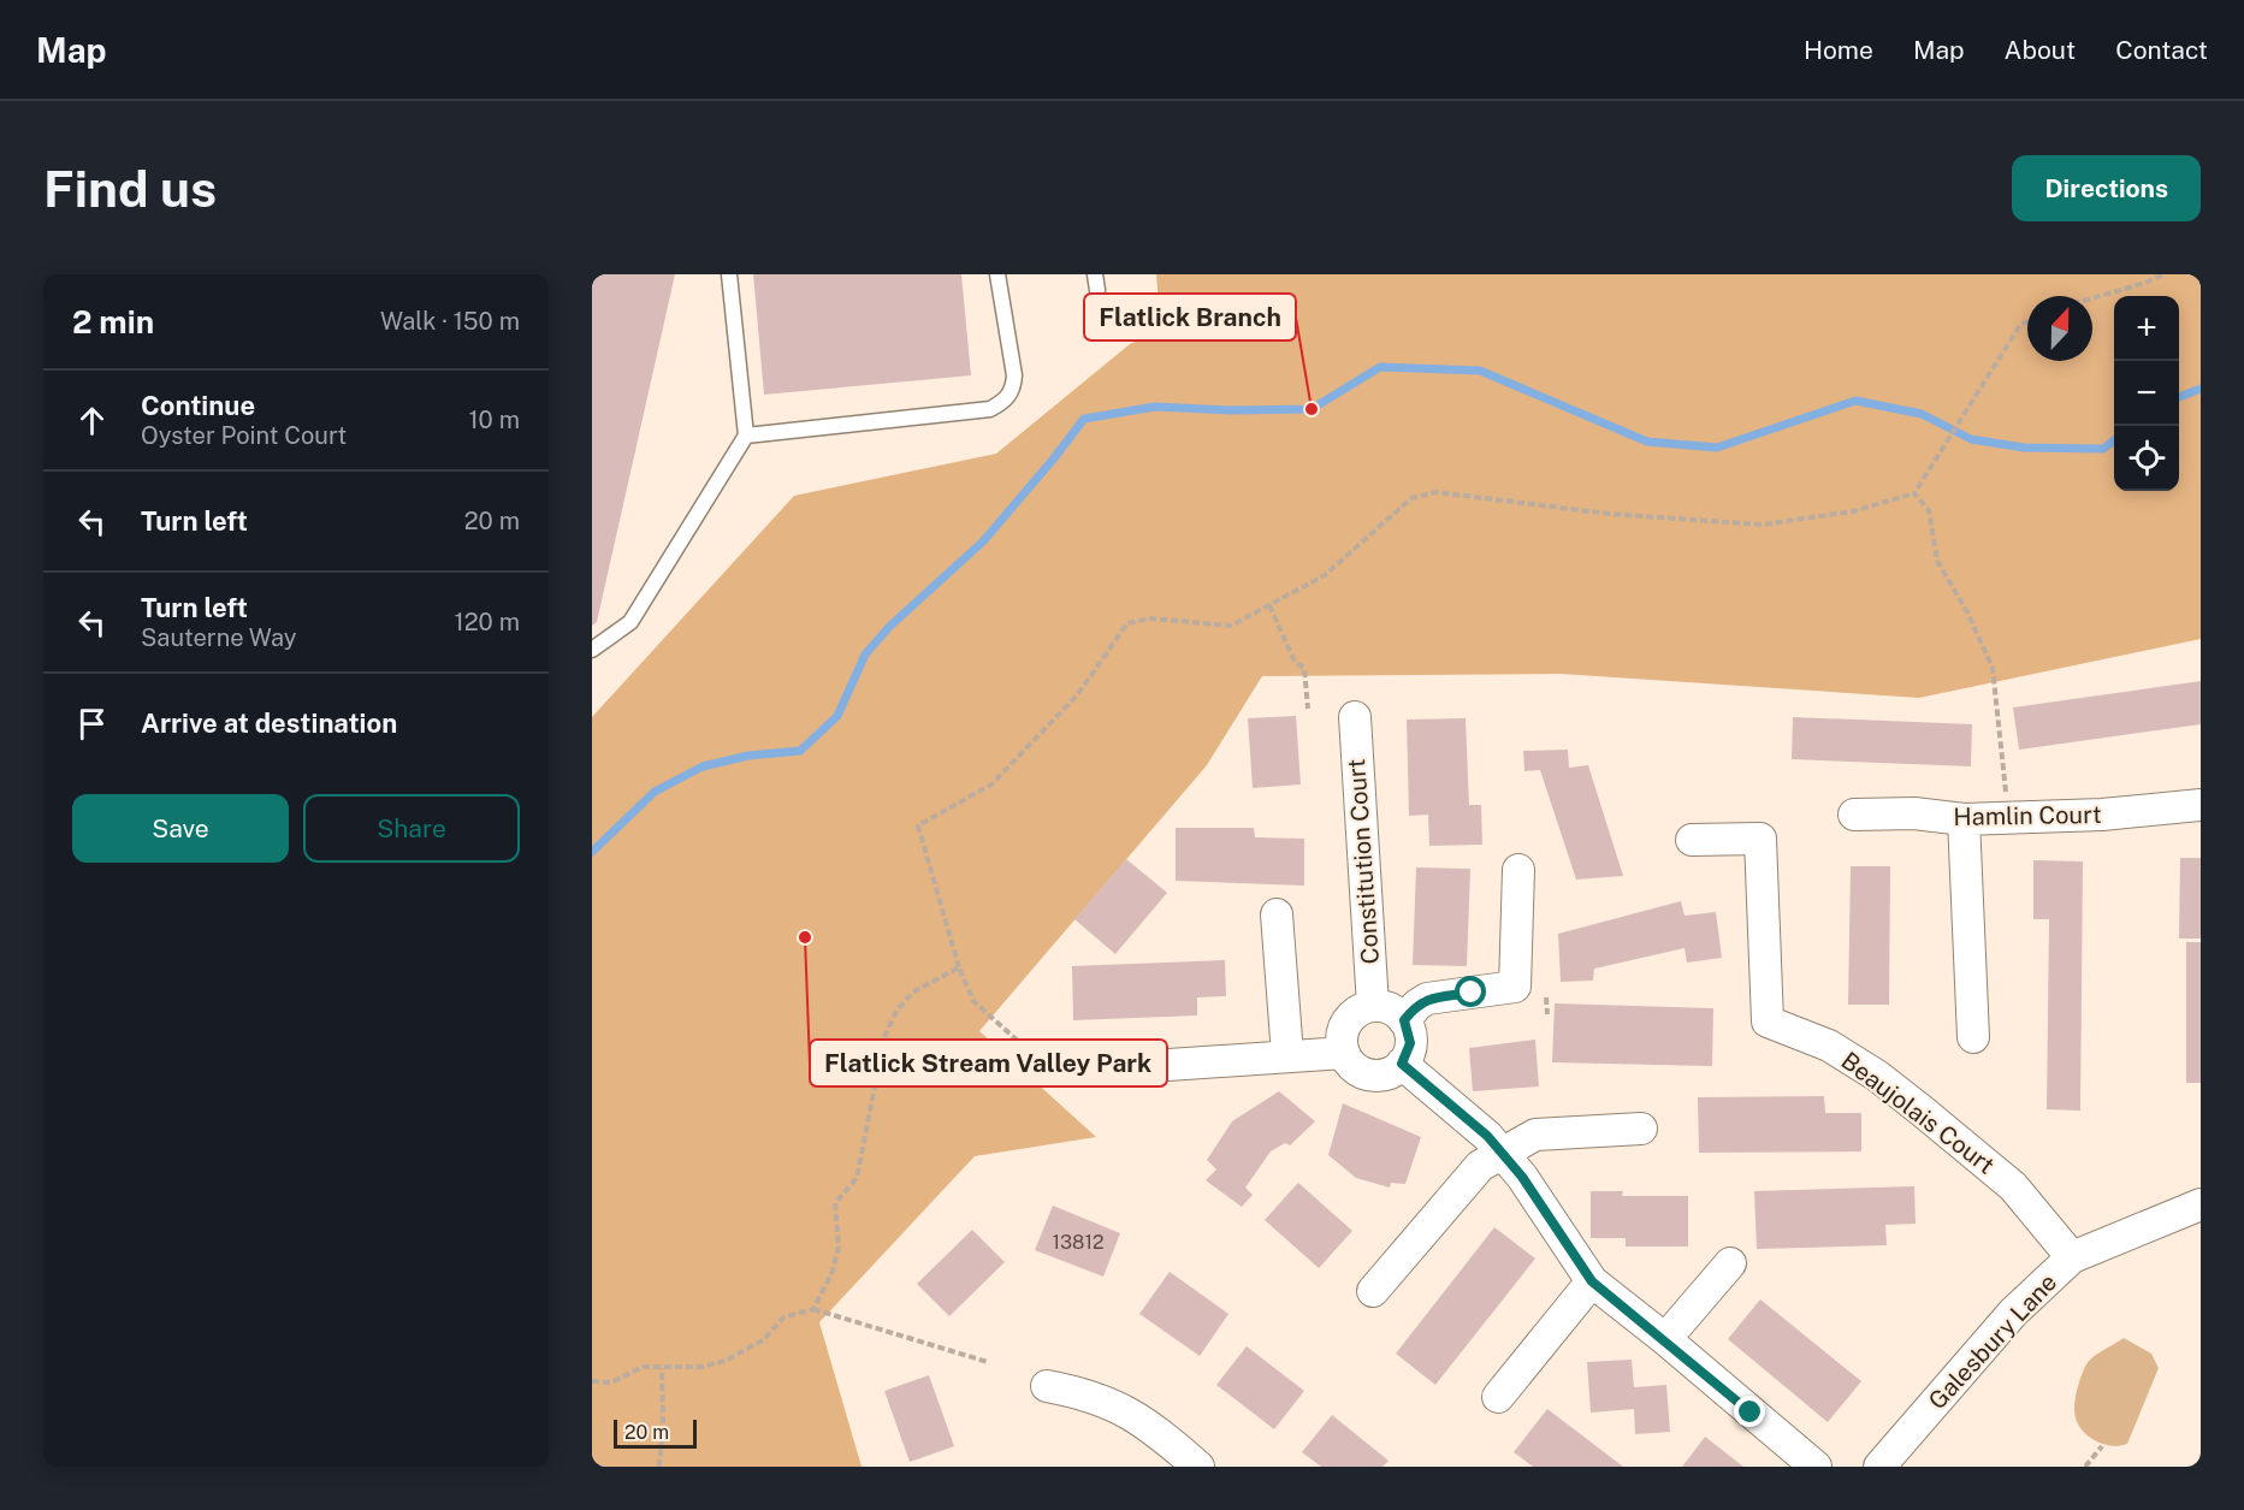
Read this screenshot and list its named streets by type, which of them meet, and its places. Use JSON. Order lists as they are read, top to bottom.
{
  "streets": {
    "street": [
      "Hamlin Court",
      "Constitution Court",
      "Beaujolais Court",
      "Galesbury Lane"
    ]
  },
  "crossings": [
    ["Beaujolais Court", "Galesbury Lane"]
  ],
  "places": ["Flatlick Branch", "Flatlick Stream Valley Park"],
  "house_numbers": ["13812"],
  "scale_bar": "20 m",
  "north": "top",
  "page": {
    "header": "Map",
    "nav": [
      "Home",
      "Map",
      "About",
      "Contact"
    ],
    "buttons": [
      "Directions",
      ["Save", "Share"]
    ],
    "title": "Find us",
    "heading": ["2 min", "Walk · 150 m"],
    "map_buttons": ["+", "−"],
    "list": [
      ["Continue", "Oyster Point Court", "10 m"],
      ["Turn left", "20 m"],
      ["Turn left", "Sauterne Way", "120 m"],
      "Arrive at destination"
    ],
    "scale": "20 m"
  }
}
